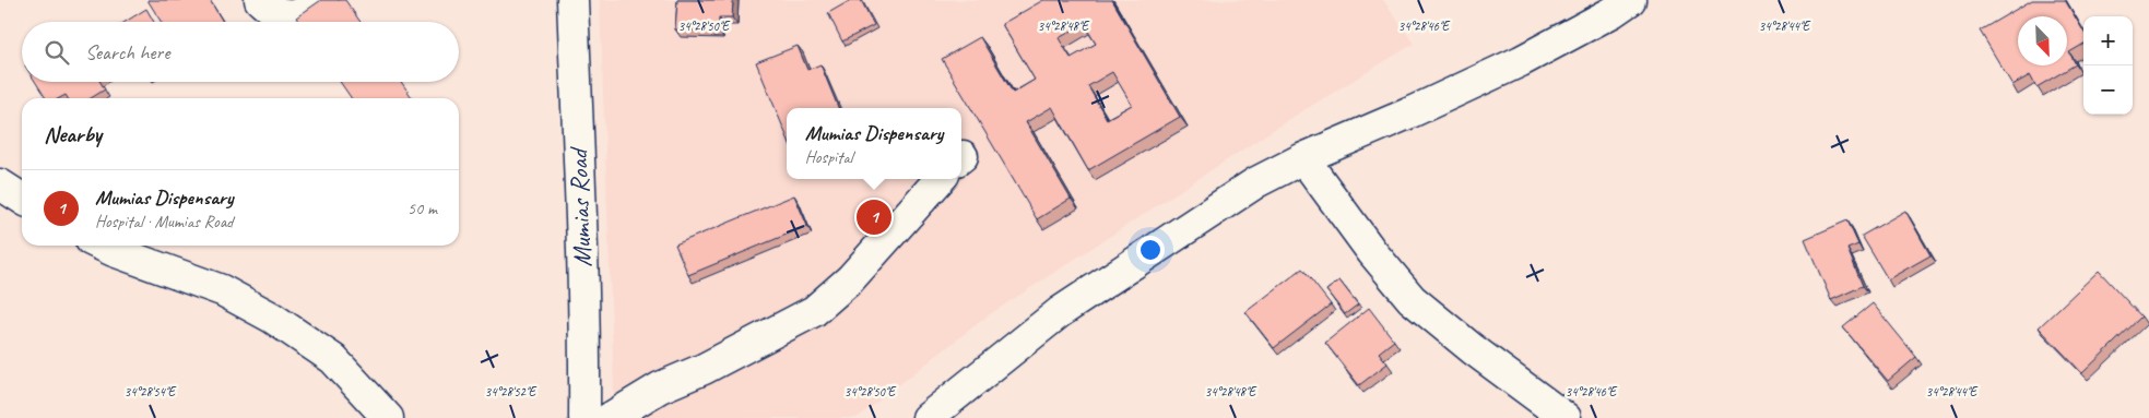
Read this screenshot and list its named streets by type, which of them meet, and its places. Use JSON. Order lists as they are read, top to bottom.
{
  "streets": {
    "street": ["Mumias Road"]
  },
  "north": "bottom right",
  "page": {
    "map_buttons": ["+", "−"],
    "search": "Search here",
    "heading": "Nearby",
    "popup": ["Mumias Dispensary", "Hospital"],
    "list": [
      {
        "mark": "1",
        "name": "Mumias Dispensary",
        "note": "Hospital · Mumias Road",
        "value": "50 m"
      }
    ],
    "pins": "1"
  },
  "coordinates": [
    "34°28'50\"E",
    "34°28'48\"E",
    "34°28'46\"E",
    "34°28'44\"E",
    "34°28'54\"E",
    "34°28'52\"E"
  ]
}
